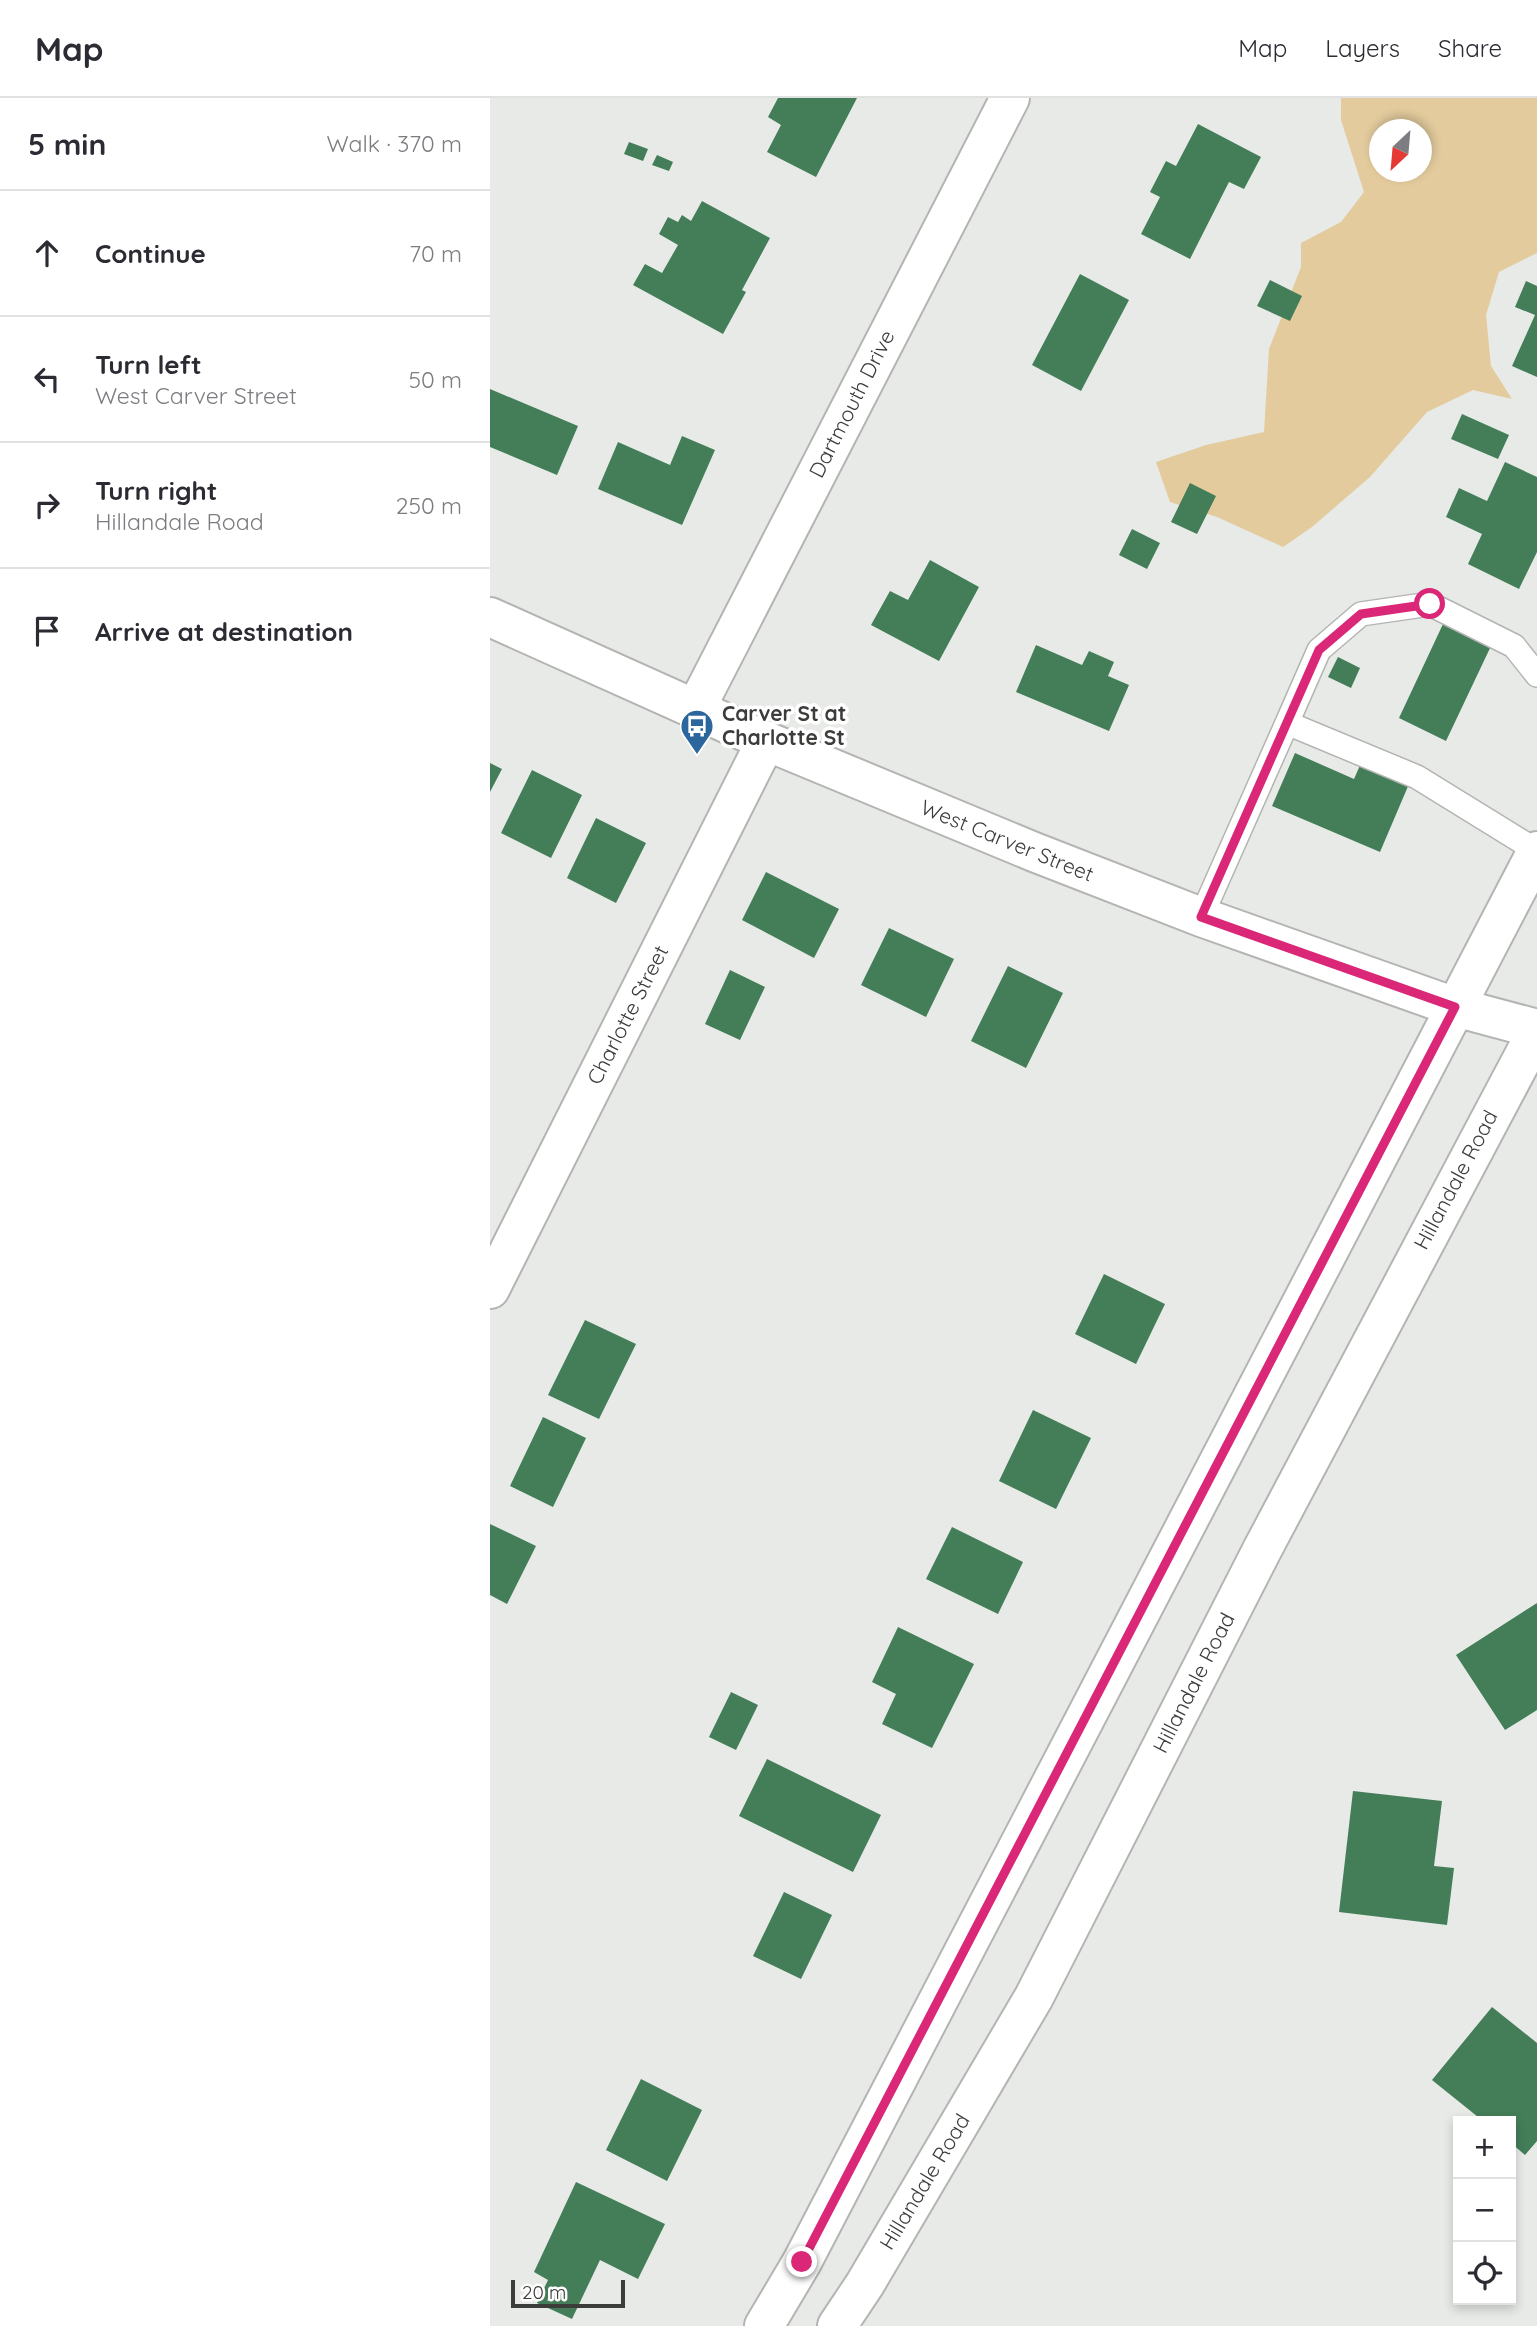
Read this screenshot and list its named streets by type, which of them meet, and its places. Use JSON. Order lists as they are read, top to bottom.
{
  "streets": {
    "street": [
      "Dartmouth Drive",
      "West Carver Street",
      "Charlotte Street",
      "Hillandale Road"
    ]
  },
  "crossings": [
    ["Dartmouth Drive", "West Carver Street"],
    ["West Carver Street", "Charlotte Street"],
    ["West Carver Street", "Hillandale Road"]
  ],
  "places": {
    "bus stop": ["Carver St at Charlotte St"]
  },
  "scale_bar": "20 m",
  "north": "bottom left",
  "page": {
    "header": "Map",
    "nav": ["Map", "Layers", "Share"],
    "heading": ["5 min", "Walk · 370 m"],
    "list": [
      ["Continue", "70 m"],
      ["Turn left", "West Carver Street", "50 m"],
      ["Turn right", "Hillandale Road", "250 m"],
      "Arrive at destination"
    ],
    "map_buttons": ["+", "−"],
    "scale": "20 m"
  }
}
